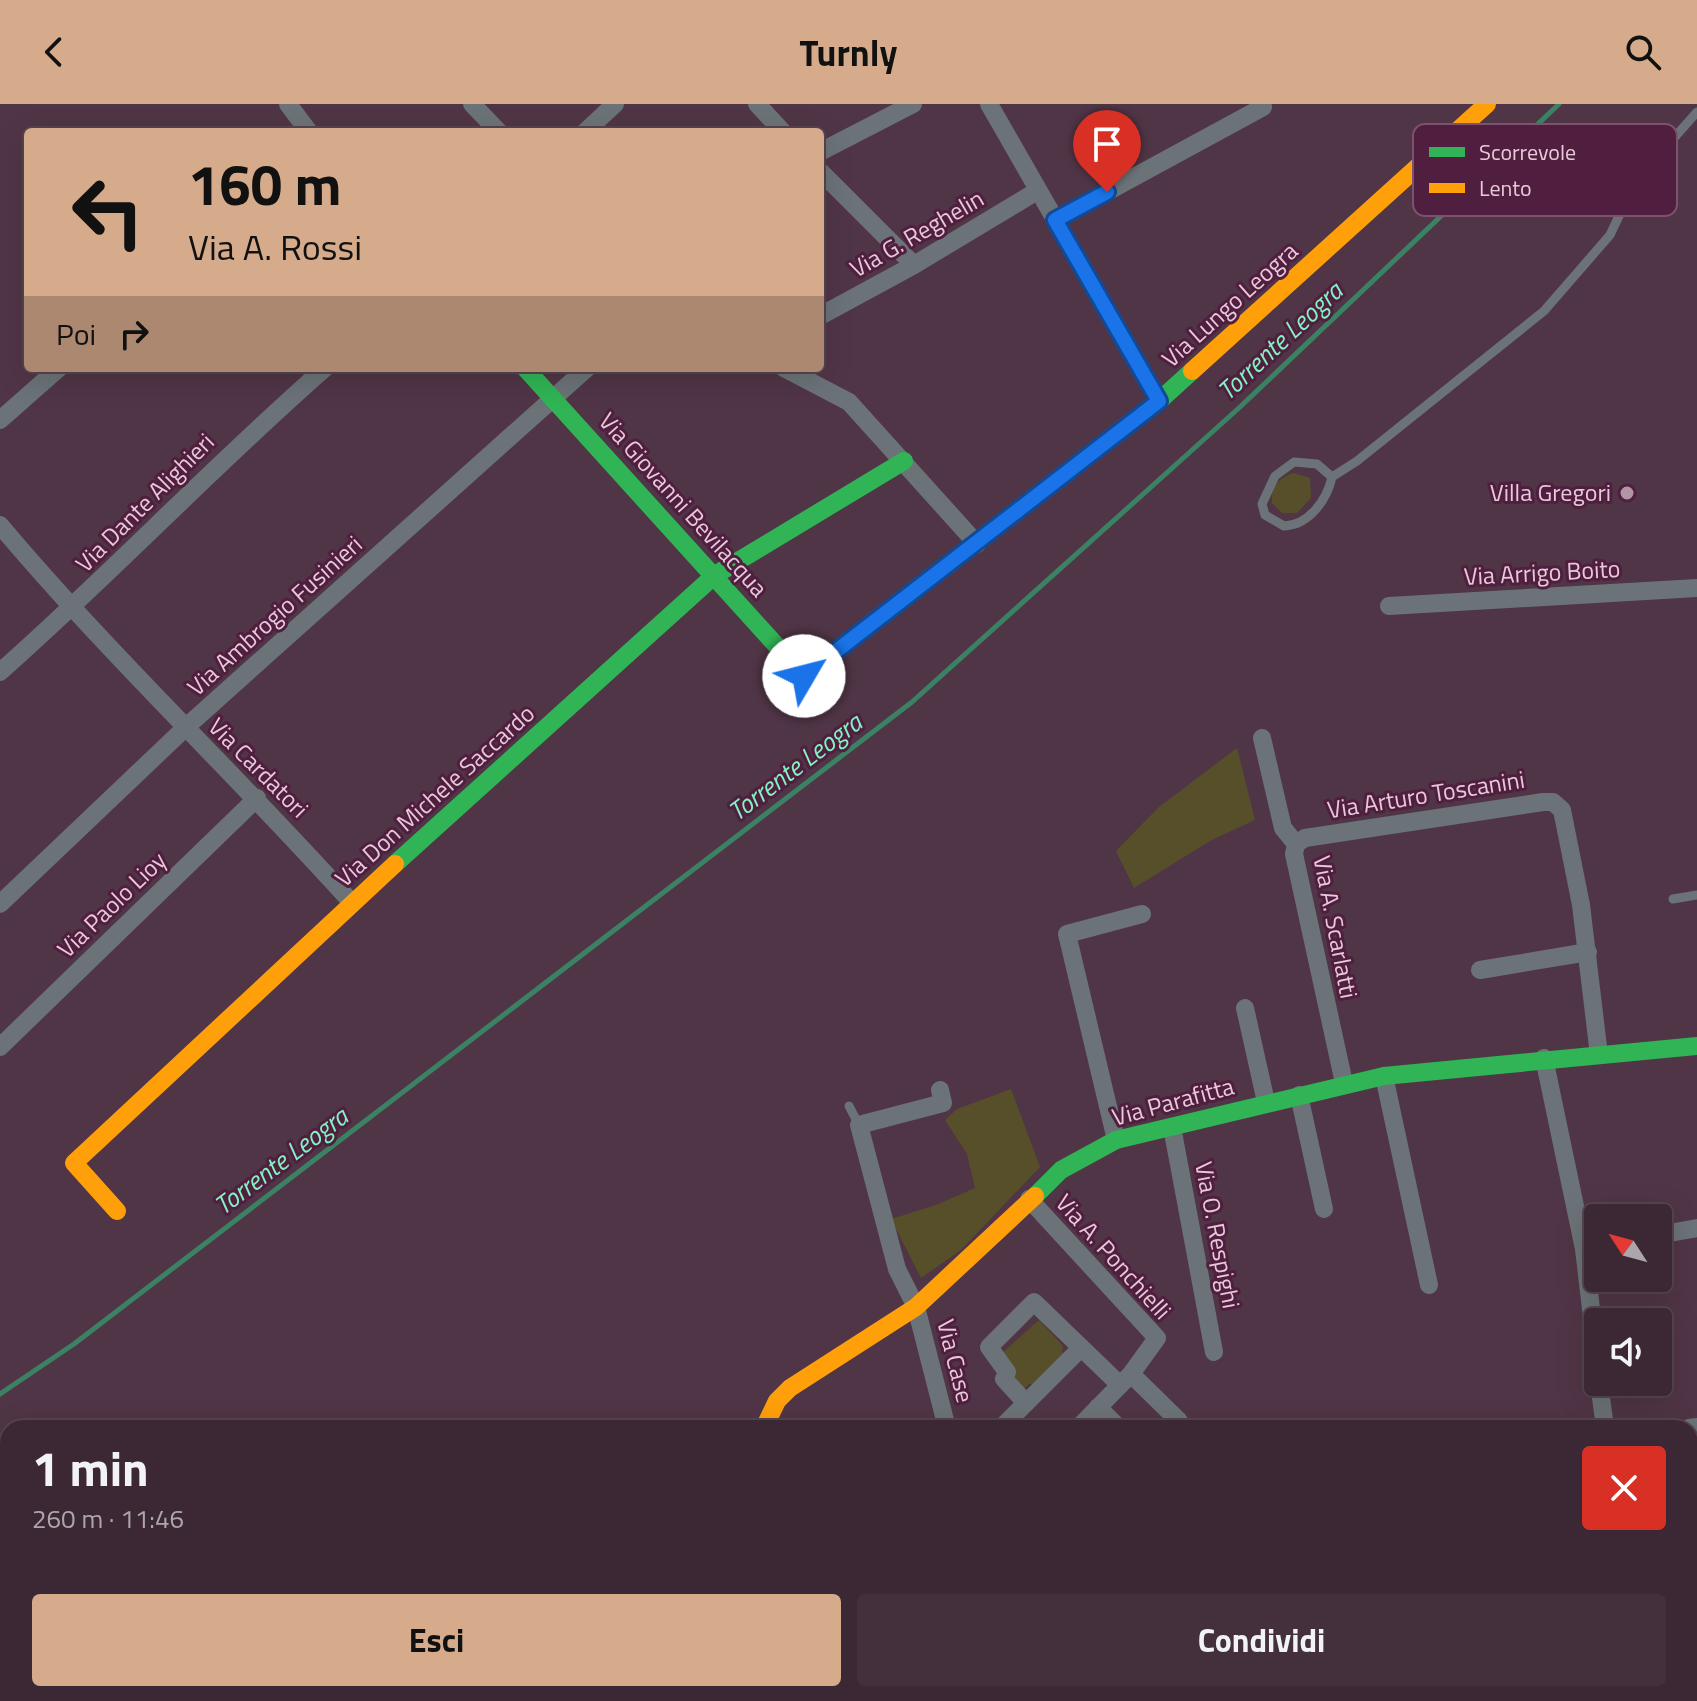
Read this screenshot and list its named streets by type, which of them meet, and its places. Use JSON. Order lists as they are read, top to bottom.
{
  "streets": {
    "street": [
      "Via G. Reghelin",
      "Via Lungo Leogra",
      "Via Dante Alighieri",
      "Via Giovanni Bevilacqua",
      "Via Arrigo Boito",
      "Via Ambrogio Fusinieri",
      "Via Cardatori",
      "Via Arturo Toscanini",
      "Via Don Michele Saccardo",
      "Via Paolo Lioy",
      "Via A. Scarlatti",
      "Via Parafitta",
      "Via O. Respighi",
      "Via A. Ponchielli",
      "Via Case"
    ]
  },
  "crossings": [
    ["Via Lungo Leogra", "Via Giovanni Bevilacqua"],
    ["Via Dante Alighieri", "Via Cardatori"],
    ["Via Giovanni Bevilacqua", "Via Ambrogio Fusinieri"],
    ["Via Giovanni Bevilacqua", "Via Don Michele Saccardo"],
    ["Via Ambrogio Fusinieri", "Via Cardatori"],
    ["Via Cardatori", "Via Don Michele Saccardo"],
    ["Via Cardatori", "Via Paolo Lioy"],
    ["Via Arturo Toscanini", "Via A. Scarlatti"],
    ["Via Arturo Toscanini", "Via Parafitta"],
    ["Via A. Scarlatti", "Via Parafitta"],
    ["Via Parafitta", "Via O. Respighi"],
    ["Via Parafitta", "Via A. Ponchielli"],
    ["Via Parafitta", "Via Case"]
  ],
  "water": ["Torrente Leogra"],
  "places": ["Villa Gregori"],
  "legend": ["Scorrevole", "Lento"],
  "north": "top left",
  "page": {
    "header": "Turnly",
    "turn": ["160 m", "Via A. Rossi"],
    "then": "Poi",
    "heading": ["1 min", "260 m · 11:46"],
    "buttons": ["Esci", "Condividi"]
  }
}
